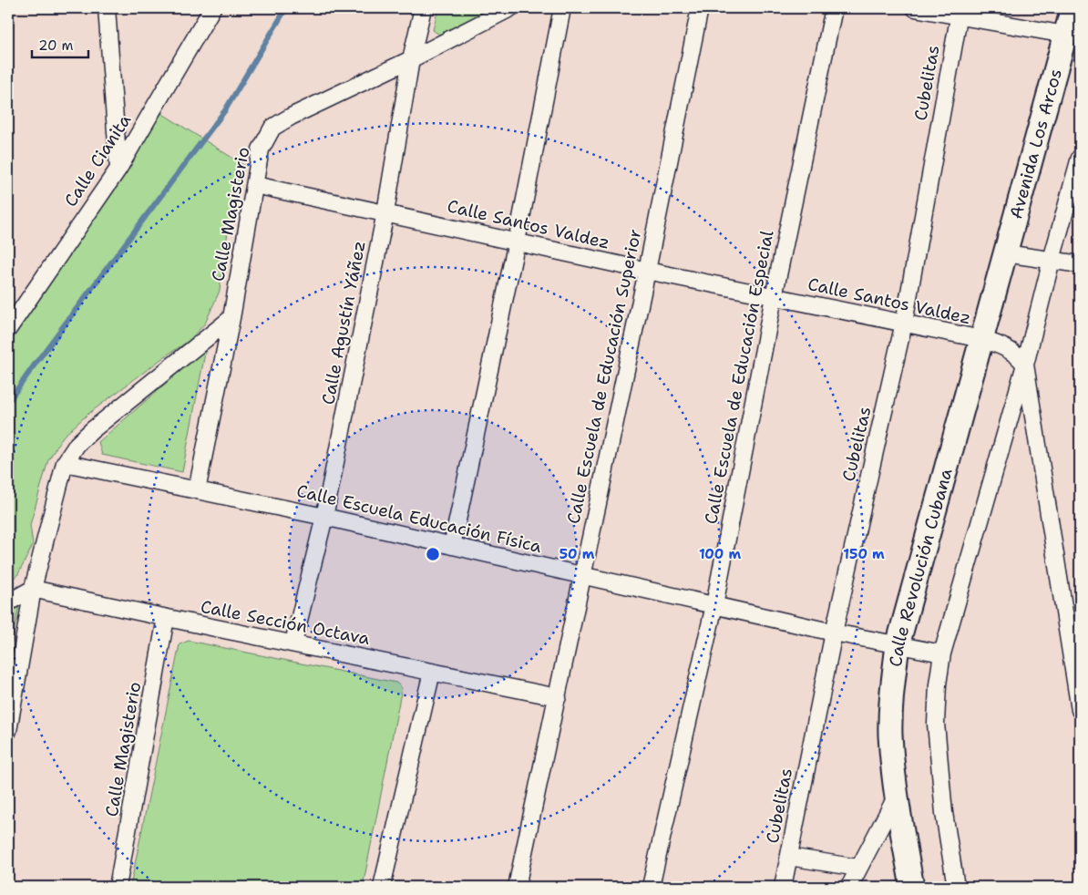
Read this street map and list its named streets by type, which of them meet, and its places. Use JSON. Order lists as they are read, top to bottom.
{
  "streets": {
    "street": [
      "Cubelitas",
      "Avenida Los Arcos",
      "Calle Cianita",
      "Calle Magisterio",
      "Calle Santos Valdez",
      "Calle Agustín Yáñez",
      "Calle Escuela de Educación Superior",
      "Calle Escuela de Educación Especial",
      "Calle Escuela Educación Física",
      "Calle Revolución Cubana",
      "Calle Sección Octava"
    ]
  },
  "crossings": [
    ["Cubelitas", "Calle Santos Valdez"],
    ["Cubelitas", "Calle Escuela Educación Física"],
    ["Avenida Los Arcos", "Calle Revolución Cubana"],
    ["Calle Magisterio", "Calle Santos Valdez"],
    ["Calle Magisterio", "Calle Agustín Yáñez"],
    ["Calle Magisterio", "Calle Escuela Educación Física"],
    ["Calle Magisterio", "Calle Sección Octava"],
    ["Calle Santos Valdez", "Calle Agustín Yáñez"],
    ["Calle Santos Valdez", "Calle Escuela de Educación Superior"],
    ["Calle Santos Valdez", "Calle Escuela de Educación Especial"],
    ["Calle Santos Valdez", "Calle Revolución Cubana"],
    ["Calle Agustín Yáñez", "Calle Escuela Educación Física"],
    ["Calle Agustín Yáñez", "Calle Sección Octava"],
    ["Calle Escuela de Educación Superior", "Calle Escuela Educación Física"],
    ["Calle Escuela de Educación Superior", "Calle Sección Octava"],
    ["Calle Escuela de Educación Especial", "Calle Escuela Educación Física"],
    ["Calle Escuela Educación Física", "Calle Revolución Cubana"]
  ],
  "scale_bar": "20 m",
  "rings": ["50 m", "100 m", "150 m"]
}
